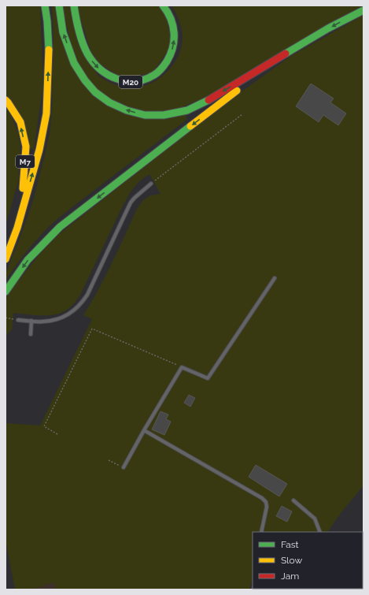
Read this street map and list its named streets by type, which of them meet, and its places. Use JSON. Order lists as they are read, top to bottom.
{
  "streets": {
    "highway": ["M20", "M7"]
  },
  "legend": ["Fast", "Slow", "Jam"]
}
